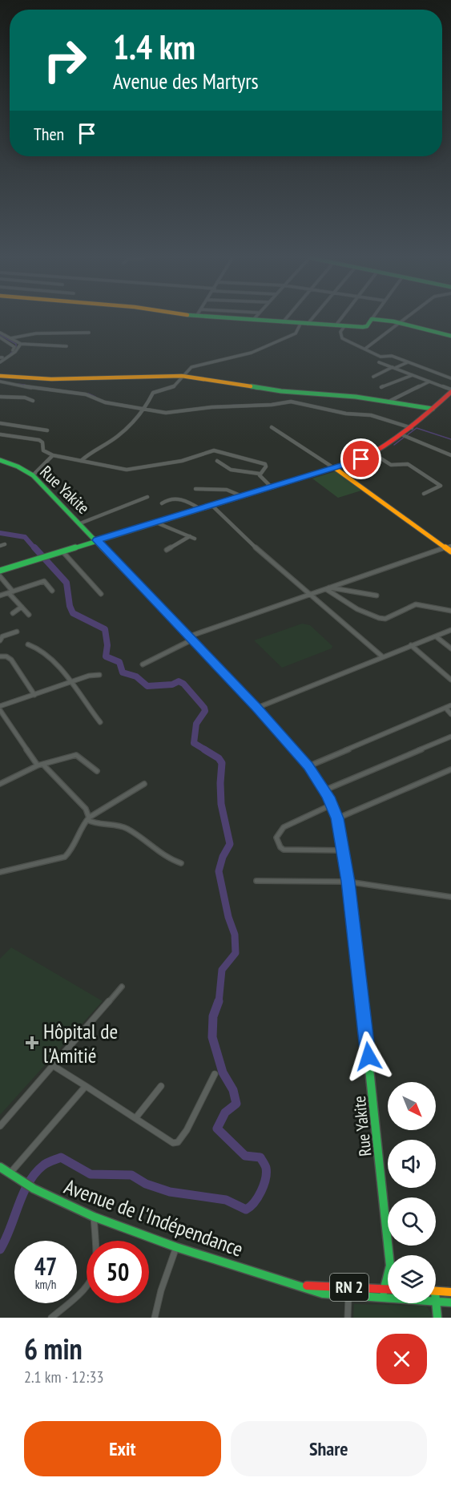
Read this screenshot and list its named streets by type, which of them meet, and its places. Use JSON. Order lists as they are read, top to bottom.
{
  "streets": {
    "main road": ["Rue Yakite", "Avenue de l'Indépendance", "RN 2"]
  },
  "crossings": [
    ["Rue Yakite", "Avenue de l'Indépendance"]
  ],
  "places": {
    "health": ["Hôpital de l'Amitié"]
  },
  "north": "bottom right",
  "page": {
    "turn": ["1.4 km", "Avenue des Martyrs"],
    "then": "Then",
    "speed": "47 km/h",
    "limit": "50",
    "heading": ["6 min", "2.1 km · 12:33"],
    "buttons": ["Exit", "Share"]
  }
}
